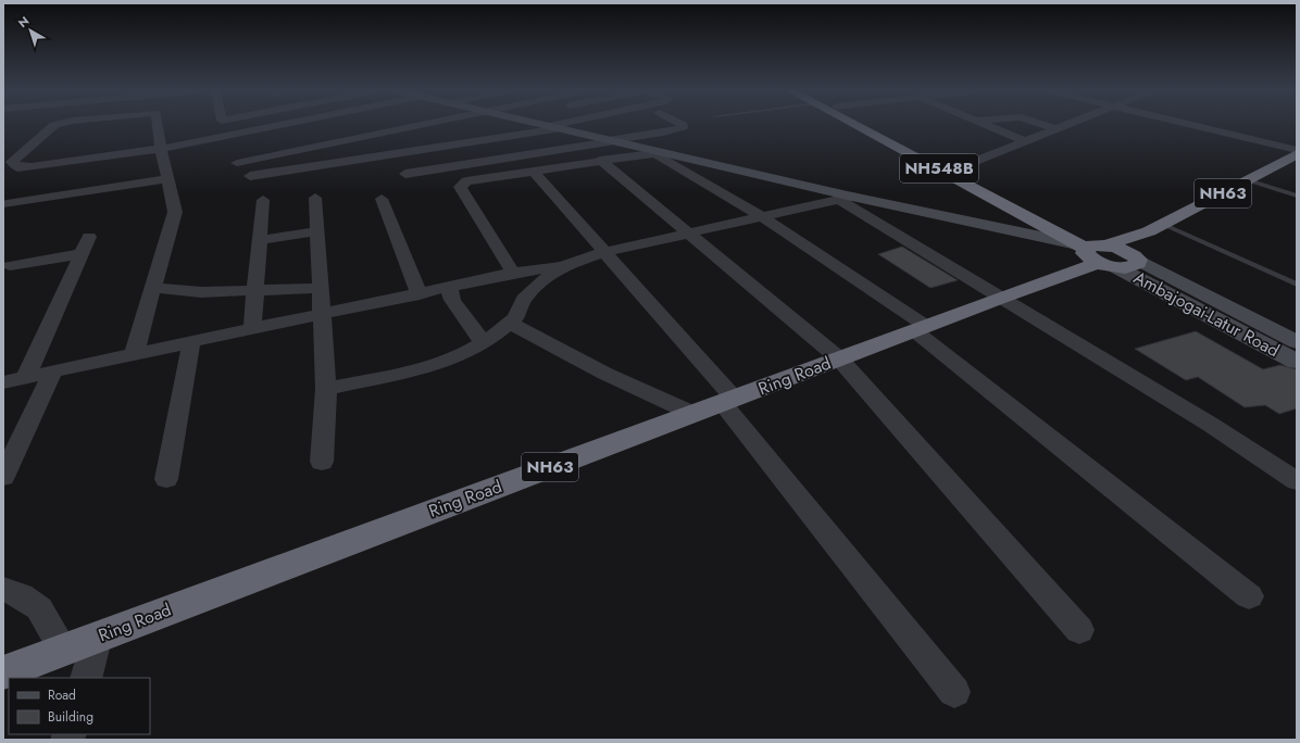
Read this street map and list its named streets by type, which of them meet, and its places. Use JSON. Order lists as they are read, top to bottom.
{
  "streets": {
    "highway": [
      "NH548B",
      "NH63",
      "Ambajogai-Latur Road",
      "Ring Road"
    ]
  },
  "crossings": [
    ["NH548B", "NH63"],
    ["NH548B", "Ambajogai-Latur Road"],
    ["NH548B", "Ring Road"],
    ["NH63", "Ambajogai-Latur Road"],
    ["NH63", "Ring Road"],
    ["Ambajogai-Latur Road", "Ring Road"]
  ],
  "legend": ["Road", "Building"],
  "north": "top left"
}
